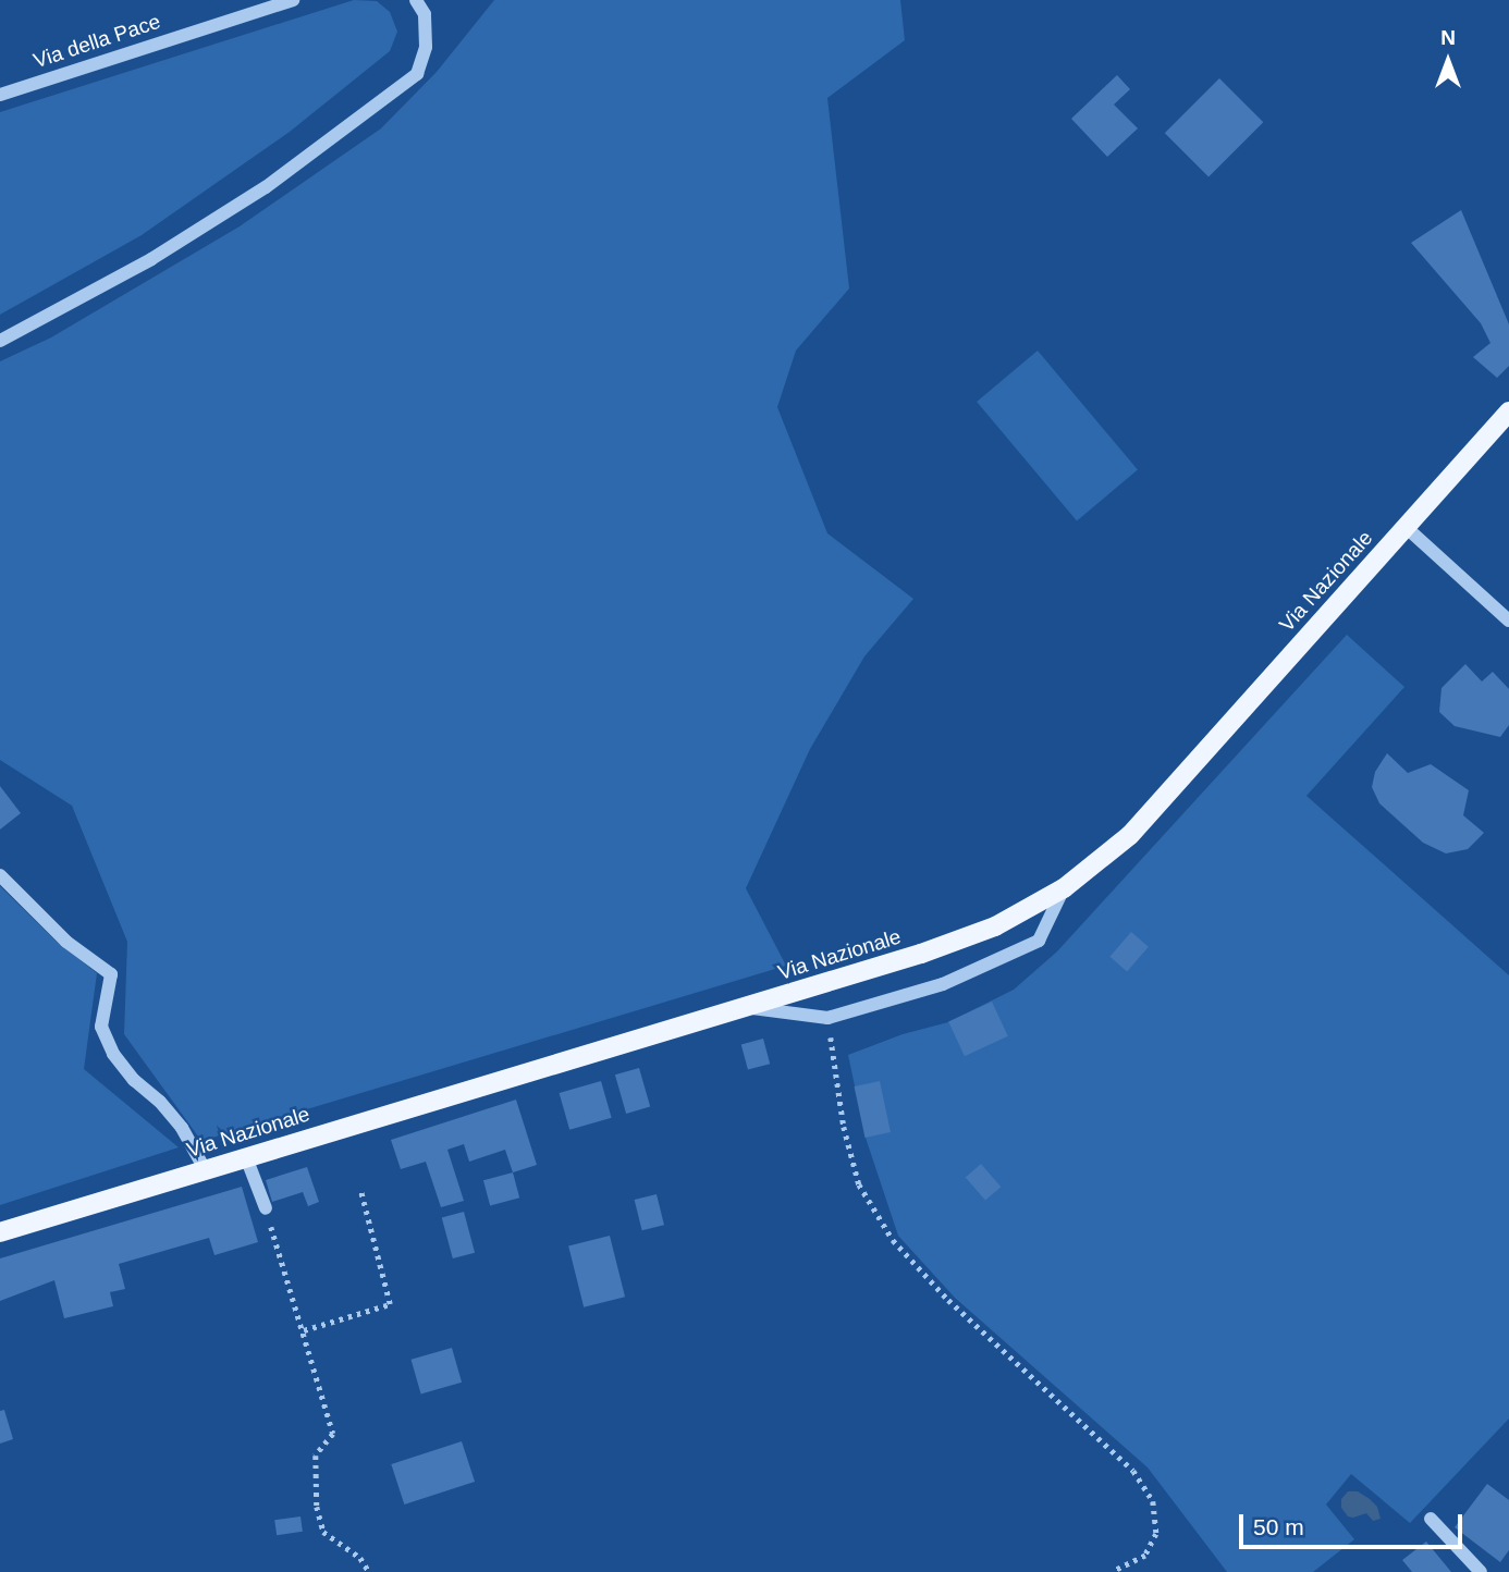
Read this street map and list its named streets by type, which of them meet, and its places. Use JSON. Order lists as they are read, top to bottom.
{
  "streets": {
    "main road": ["Via Nazionale"],
    "street": ["Via della Pace"]
  },
  "scale_bar": "50 m",
  "north": "top"
}
